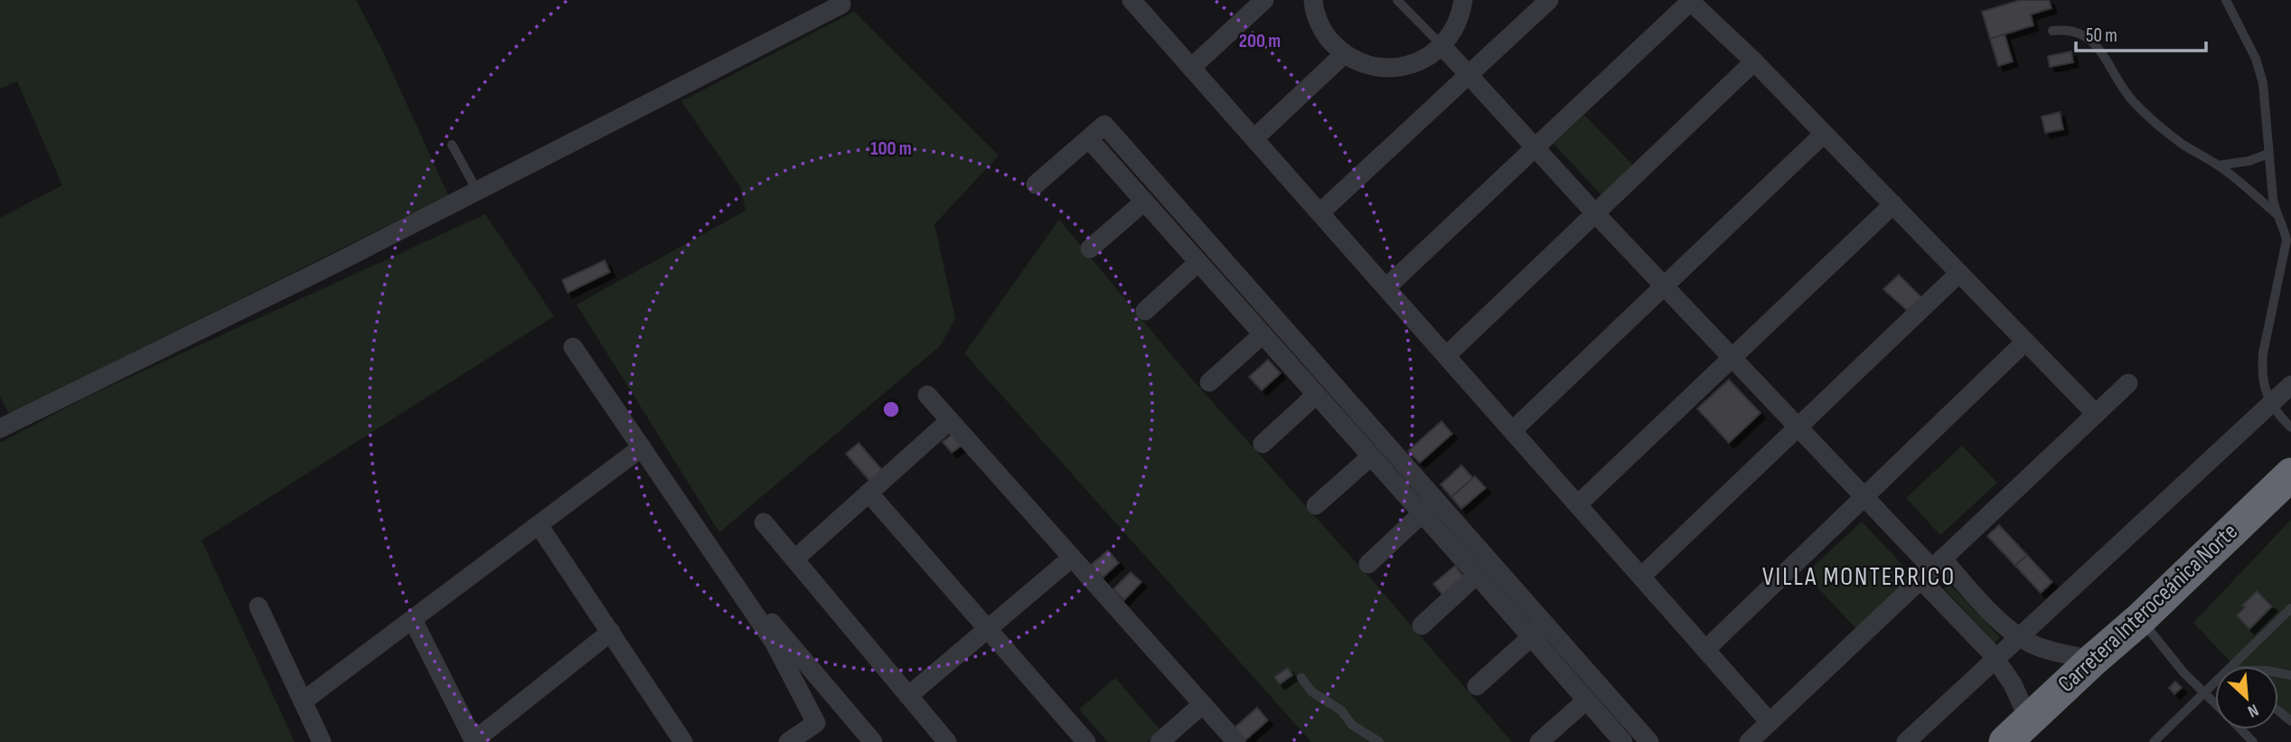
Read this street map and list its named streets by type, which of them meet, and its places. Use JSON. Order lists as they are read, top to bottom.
{
  "streets": {
    "highway": ["Carretera Interoceánica Norte"]
  },
  "districts": ["VILLA MONTERRICO"],
  "scale_bar": "50 m",
  "north": "bottom right",
  "rings": ["200 m", "100 m"]
}
